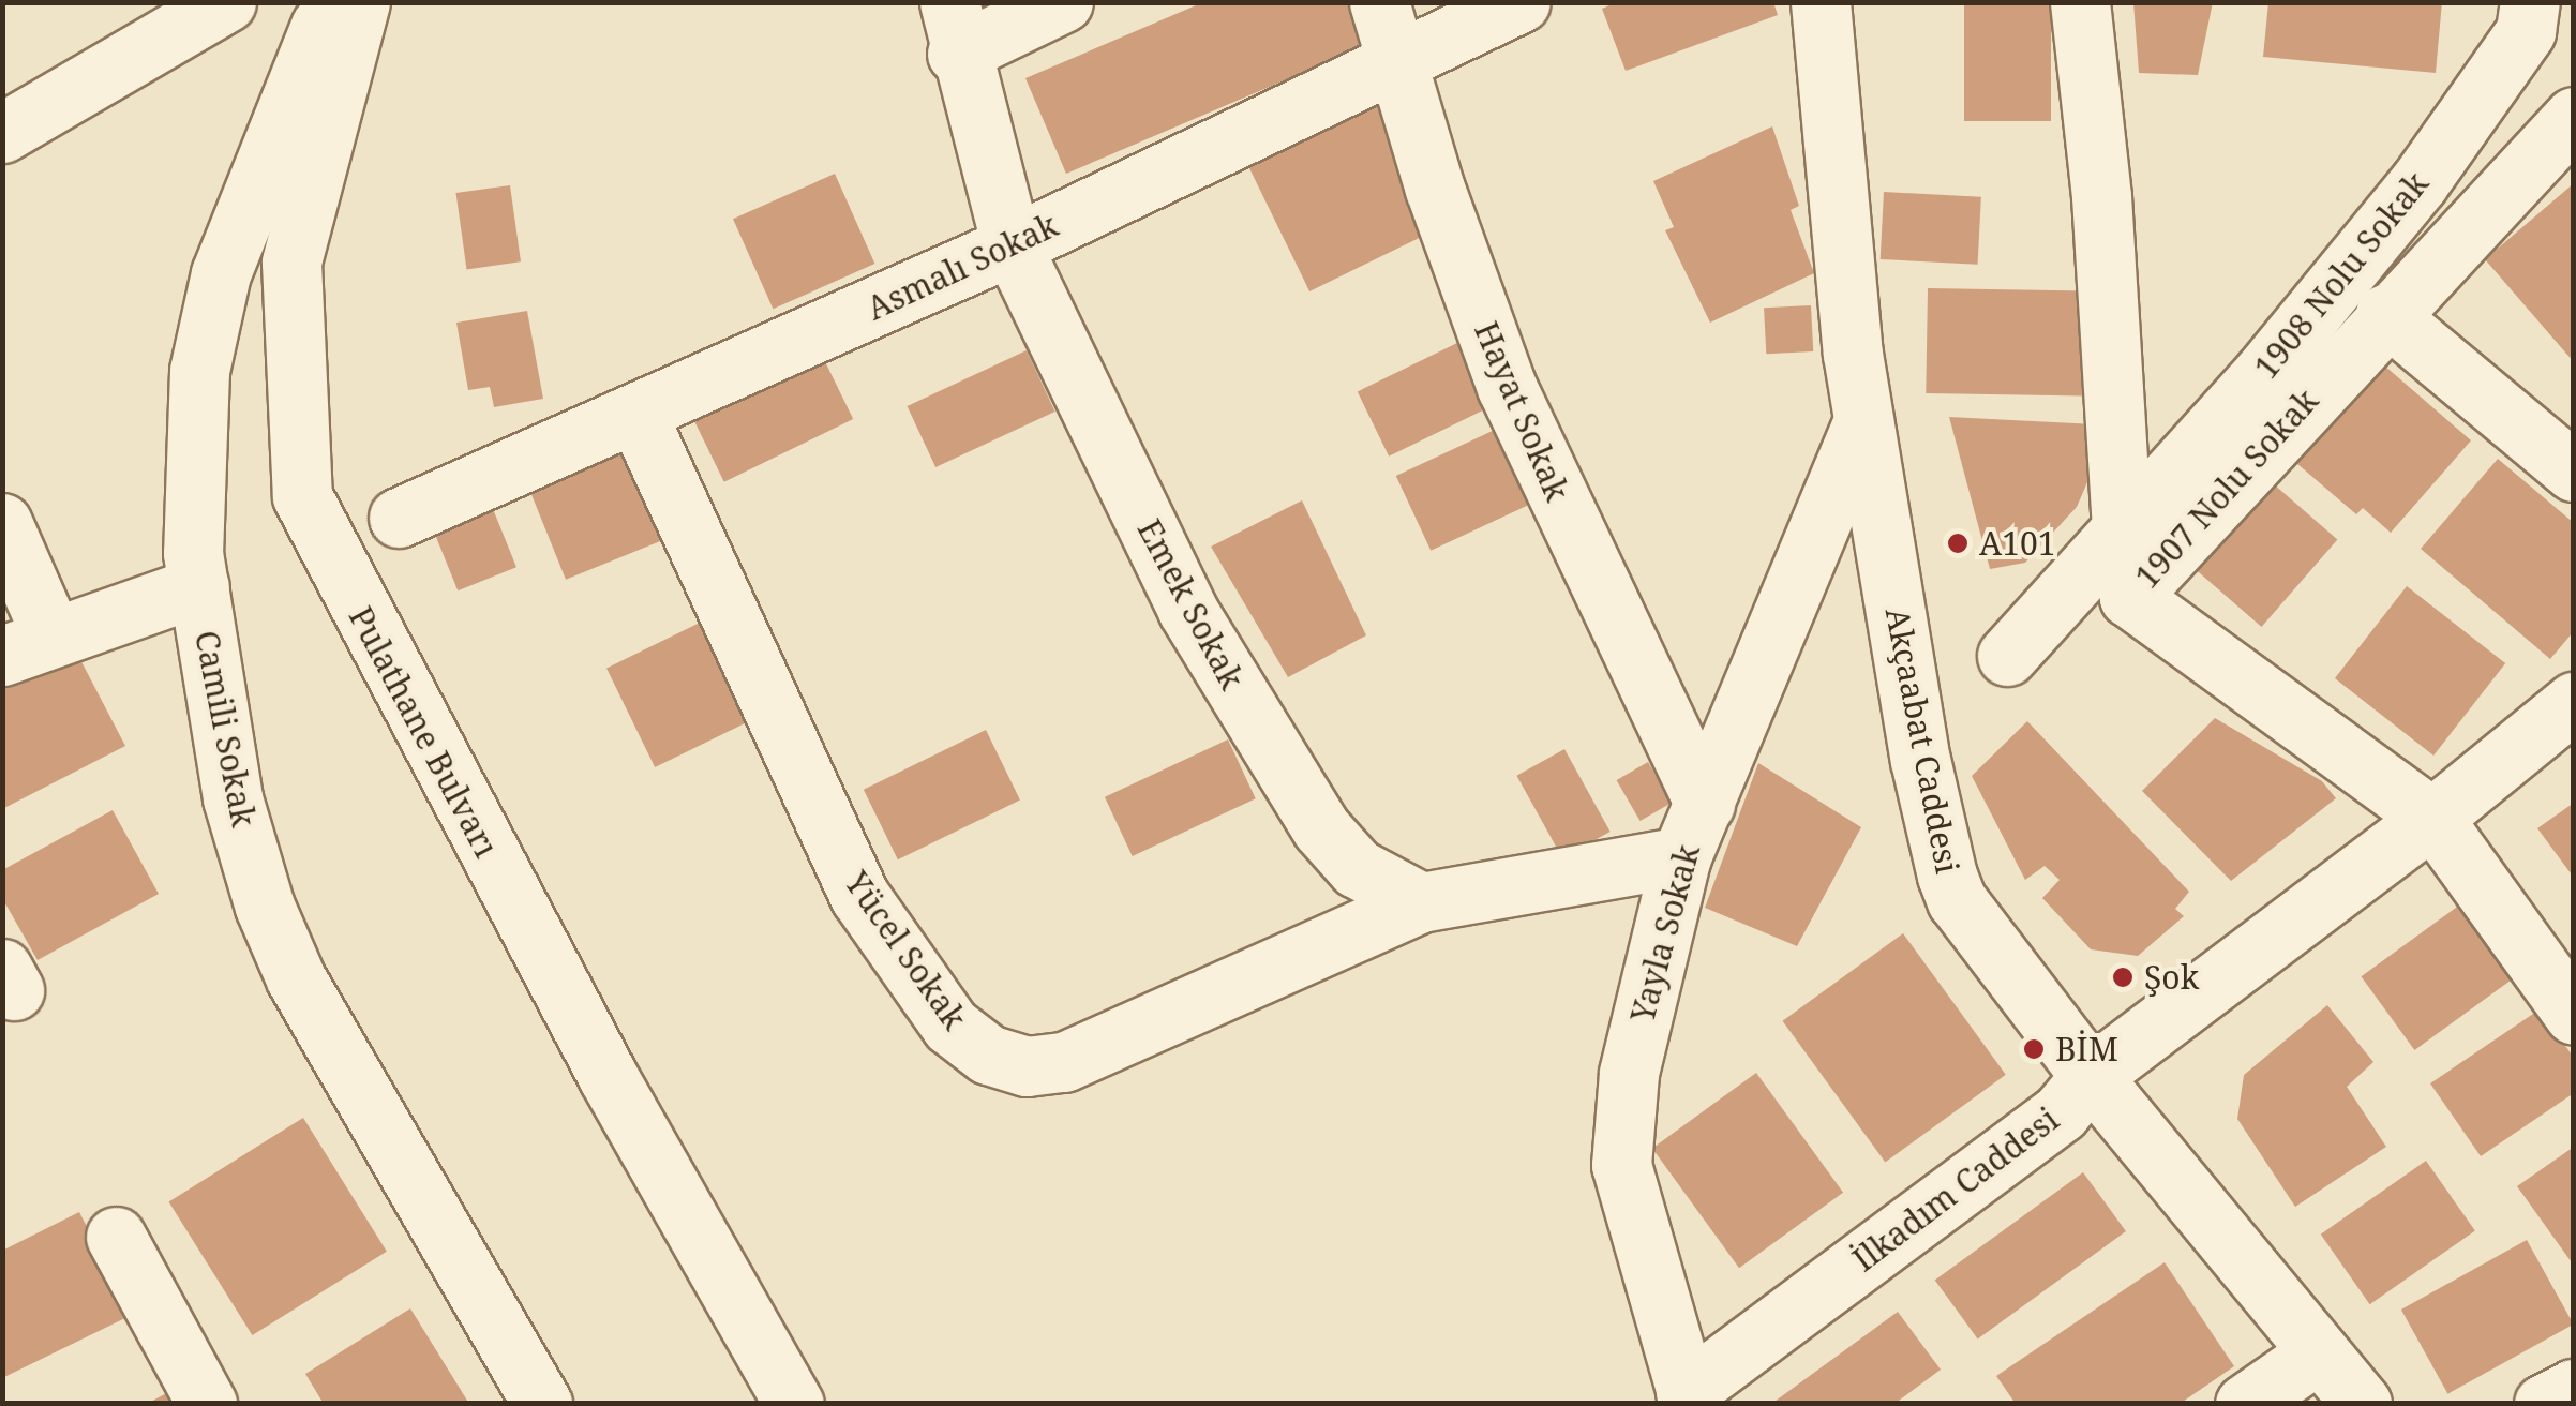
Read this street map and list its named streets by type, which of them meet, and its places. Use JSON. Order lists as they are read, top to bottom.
{
  "streets": {
    "street": [
      "Asmalı Sokak",
      "1908 Nolu Sokak",
      "Hayat Sokak",
      "1907 Nolu Sokak",
      "Emek Sokak",
      "Camili Sokak",
      "Pulathane Bulvarı",
      "Akçaabat Caddesi",
      "Yayla Sokak",
      "Yücel Sokak",
      "İlkadım Caddesi"
    ]
  },
  "crossings": [
    ["Asmalı Sokak", "Hayat Sokak"],
    ["Asmalı Sokak", "Emek Sokak"],
    ["Asmalı Sokak", "Yücel Sokak"],
    ["1908 Nolu Sokak", "1907 Nolu Sokak"],
    ["Hayat Sokak", "Yayla Sokak"],
    ["1907 Nolu Sokak", "İlkadım Caddesi"],
    ["Emek Sokak", "Yücel Sokak"],
    ["Akçaabat Caddesi", "Yayla Sokak"],
    ["Akçaabat Caddesi", "İlkadım Caddesi"],
    ["Yayla Sokak", "İlkadım Caddesi"]
  ],
  "places": ["A101", "Şok", "BİM"]
}
